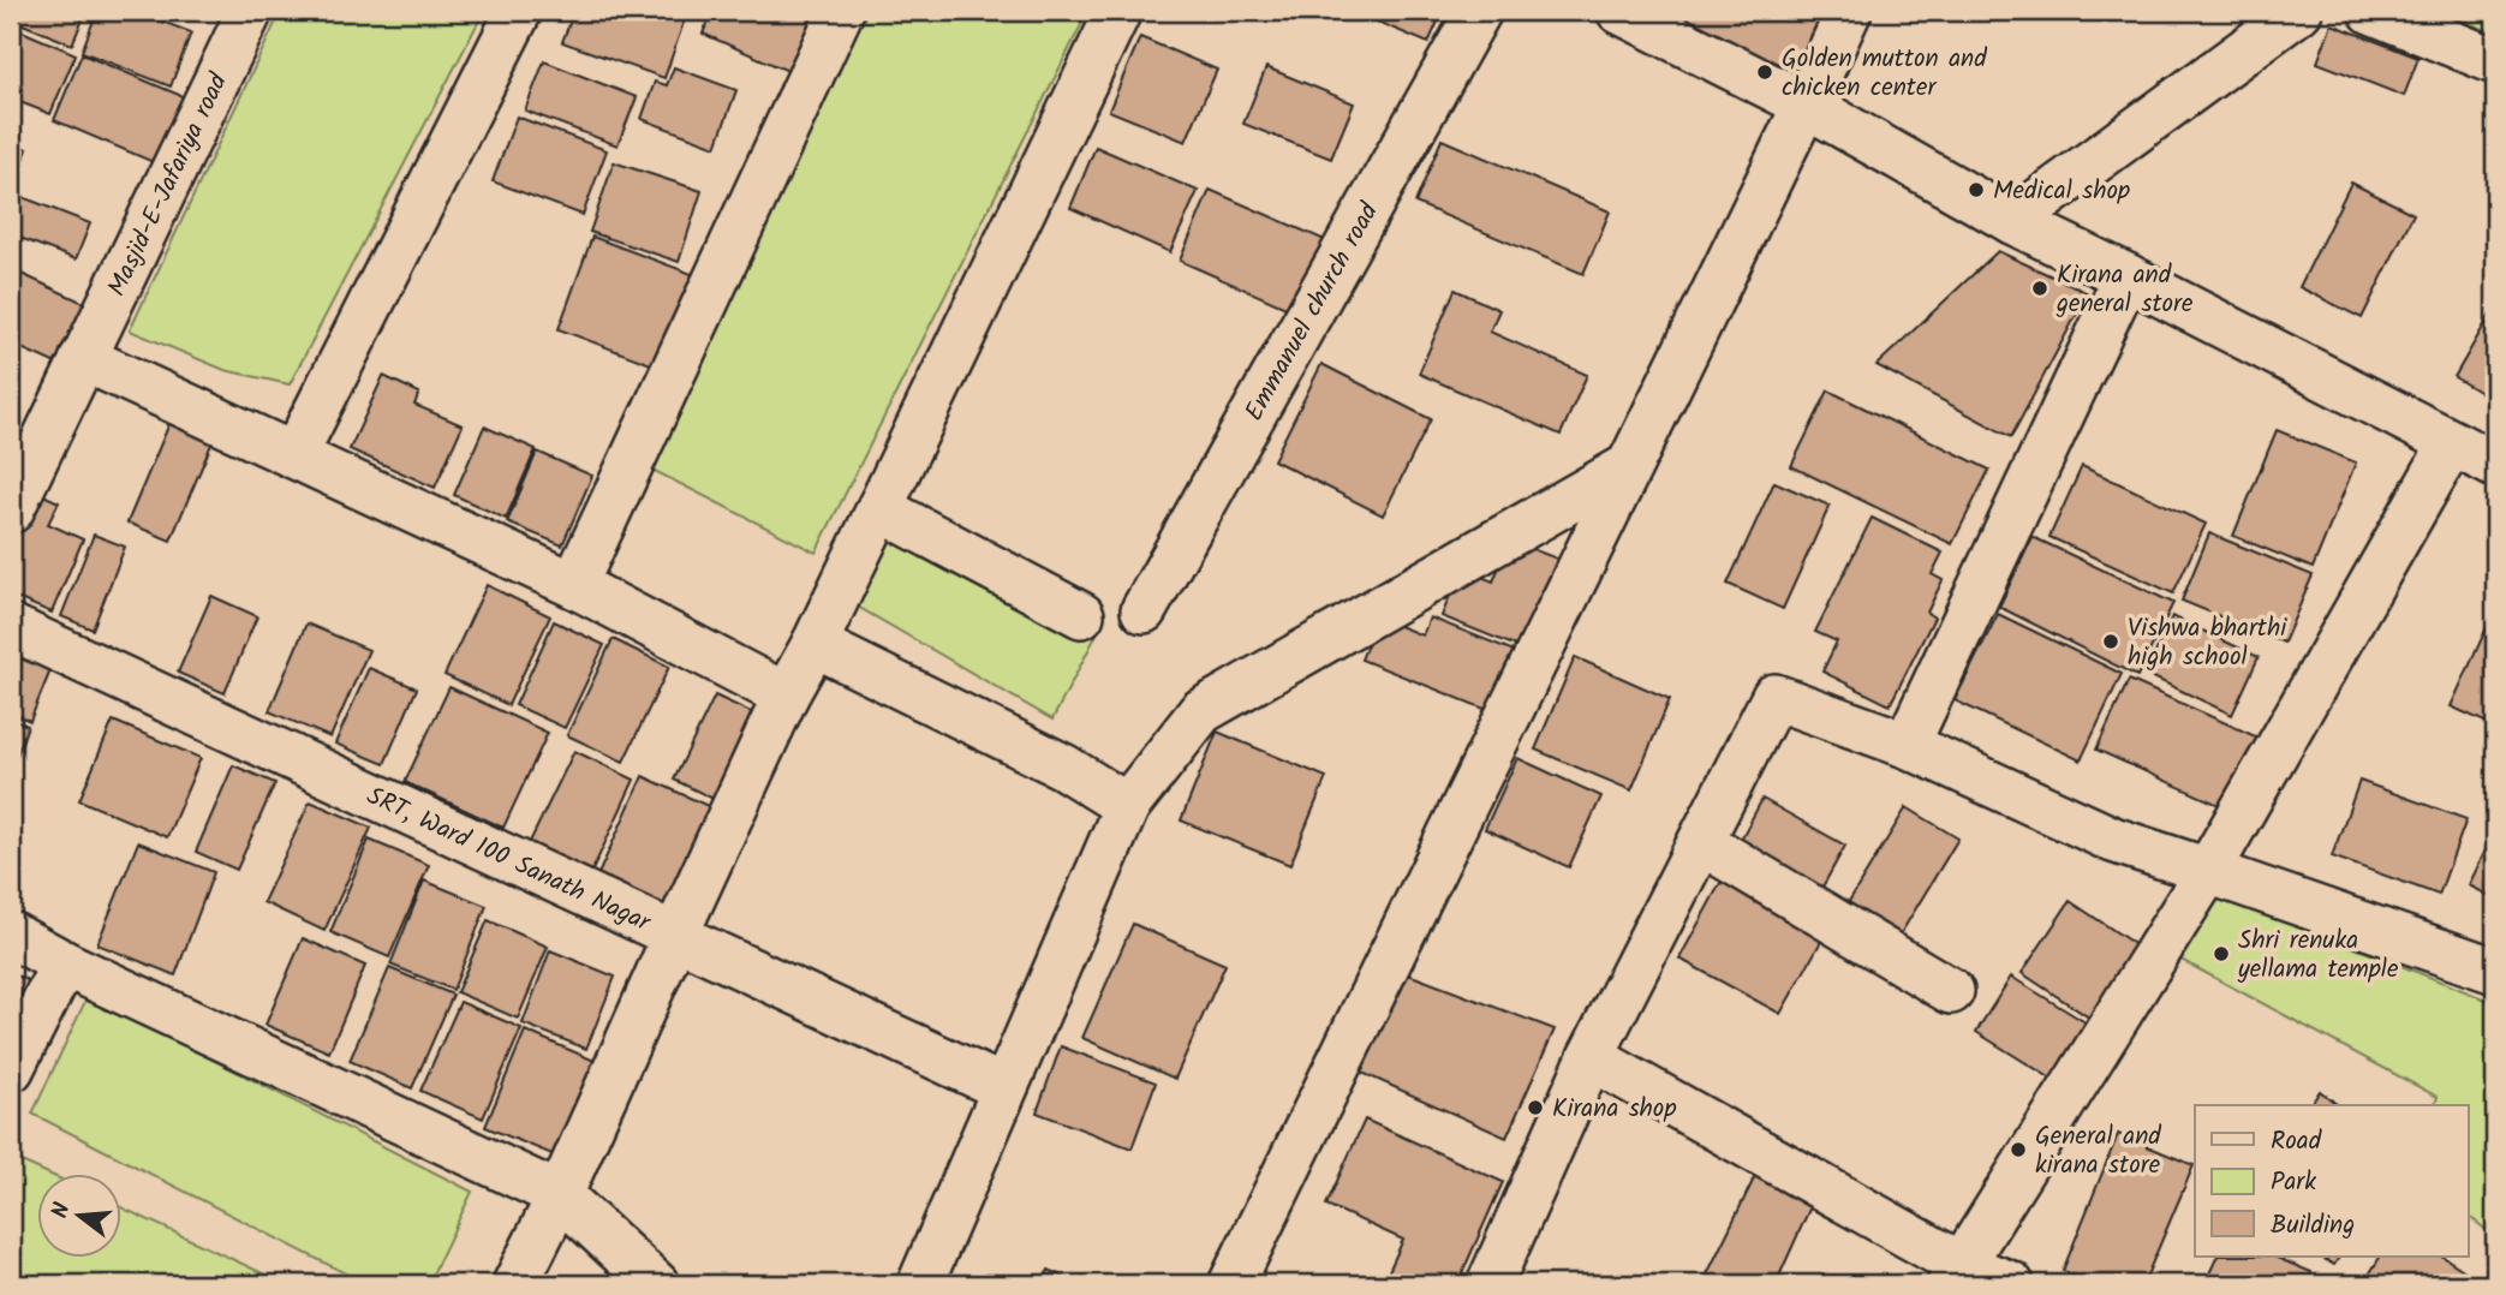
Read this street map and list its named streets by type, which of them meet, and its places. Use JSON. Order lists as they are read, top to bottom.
{
  "streets": {
    "street": ["Masjid-E-Jafariya road", "Emmanuel church road", "SRT, Ward 100 Sanath Nagar"]
  },
  "places": [
    "Golden mutton and chicken center",
    "Medical shop",
    "Kirana and general store",
    "Vishwa bharthi high school",
    "Shri renuka yellama temple",
    "Kirana shop",
    "General and kirana store"
  ],
  "legend": ["Road", "Park", "Building"],
  "north": "left"
}
